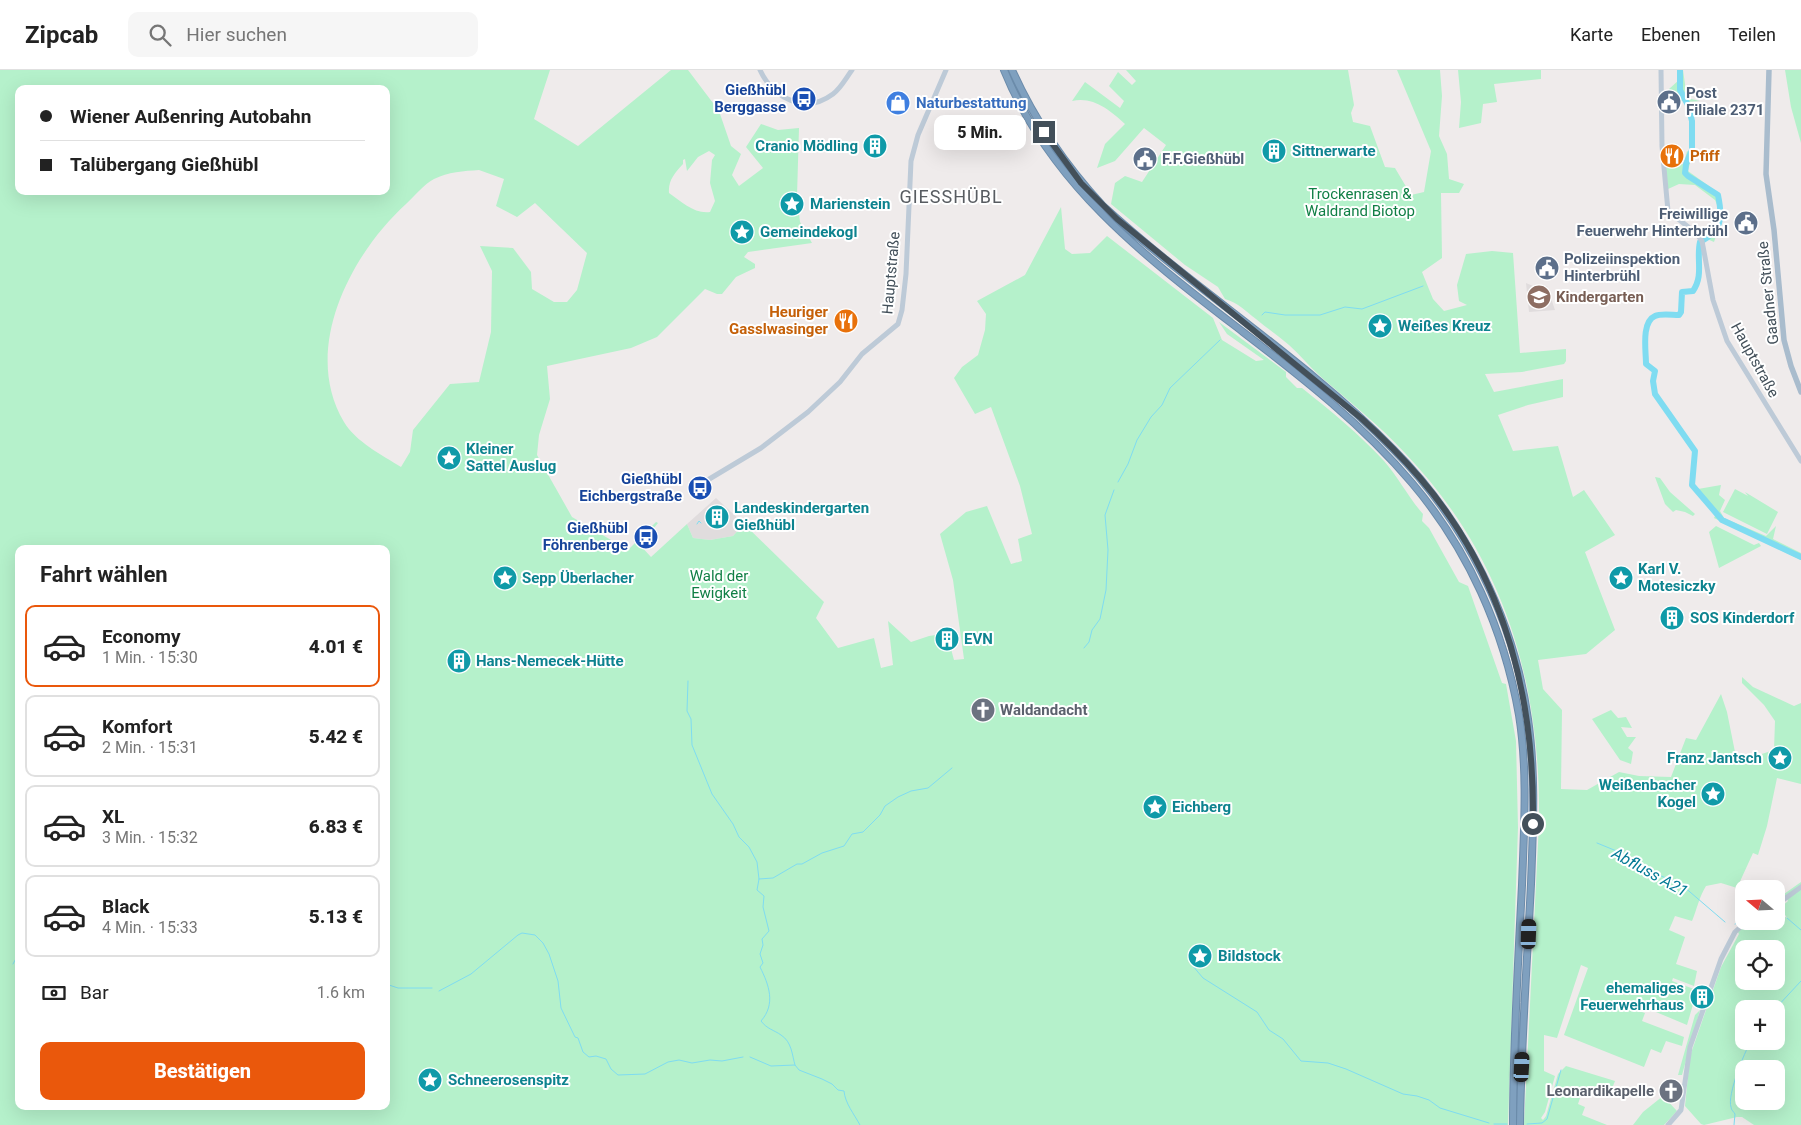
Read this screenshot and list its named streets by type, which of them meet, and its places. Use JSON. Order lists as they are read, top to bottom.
{
  "streets": {
    "main road": ["Gaadner Straße"],
    "street": ["Hauptstraße"]
  },
  "districts": ["GIESSHÜBL"],
  "water": ["Abfluss A21"],
  "parks": ["Trockenrasen & Waldrand Biotop", "Wald der Ewigkeit"],
  "places": {
    "bus stop": ["Gießhübl Berggasse", "Gießhübl Eichbergstraße", "Gießhübl Föhrenberge"],
    "public building": [
      "Post Filiale 2371",
      "F.F.Gießhübl",
      "Freiwillige Feuerwehr Hinterbrühl",
      "Polizeiinspektion Hinterbrühl"
    ],
    "shop": ["Naturbestattung"],
    "building": [
      "Cranio Mödling",
      "Sittnerwarte",
      "Landeskindergarten Gießhübl",
      "SOS Kinderdorf",
      "EVN",
      "Hans-Nemecek-Hütte",
      "ehemaliges Feuerwehrhaus"
    ],
    "restaurant": ["Pfiff", "Heuriger Gasslwasinger"],
    "place": [
      "Marienstein",
      "Gemeindekogl",
      "Weißes Kreuz",
      "Kleiner Sattel Auslug",
      "Sepp Überlacher",
      "Karl V. Motesiczky",
      "Franz Jantsch",
      "Weißenbacher Kogel",
      "Eichberg",
      "Bildstock",
      "Schneerosenspitz"
    ],
    "school or university": ["Kindergarten"],
    "church": ["Waldandacht", "Leonardikapelle"]
  },
  "north": "left",
  "page": {
    "header": "Zipcab",
    "search": "Hier suchen",
    "nav": ["Karte", "Ebenen", "Teilen"],
    "banner": ["Wiener Außenring Autobahn", "Talübergang Gießhübl"],
    "bubble": "5 Min.",
    "heading": "Fahrt wählen",
    "list": [
      {
        "name": "Economy",
        "note": "1 Min. · 15:30",
        "value": "4.01 €"
      },
      {
        "name": "Komfort",
        "note": "2 Min. · 15:31",
        "value": "5.42 €"
      },
      {
        "name": "XL",
        "note": "3 Min. · 15:32",
        "value": "6.83 €"
      },
      {
        "name": "Black",
        "note": "4 Min. · 15:33",
        "value": "5.13 €"
      }
    ],
    "map_buttons": ["+", "−"],
    "pay": ["Bar", "1.6 km"],
    "buttons": "Bestätigen"
  }
}
